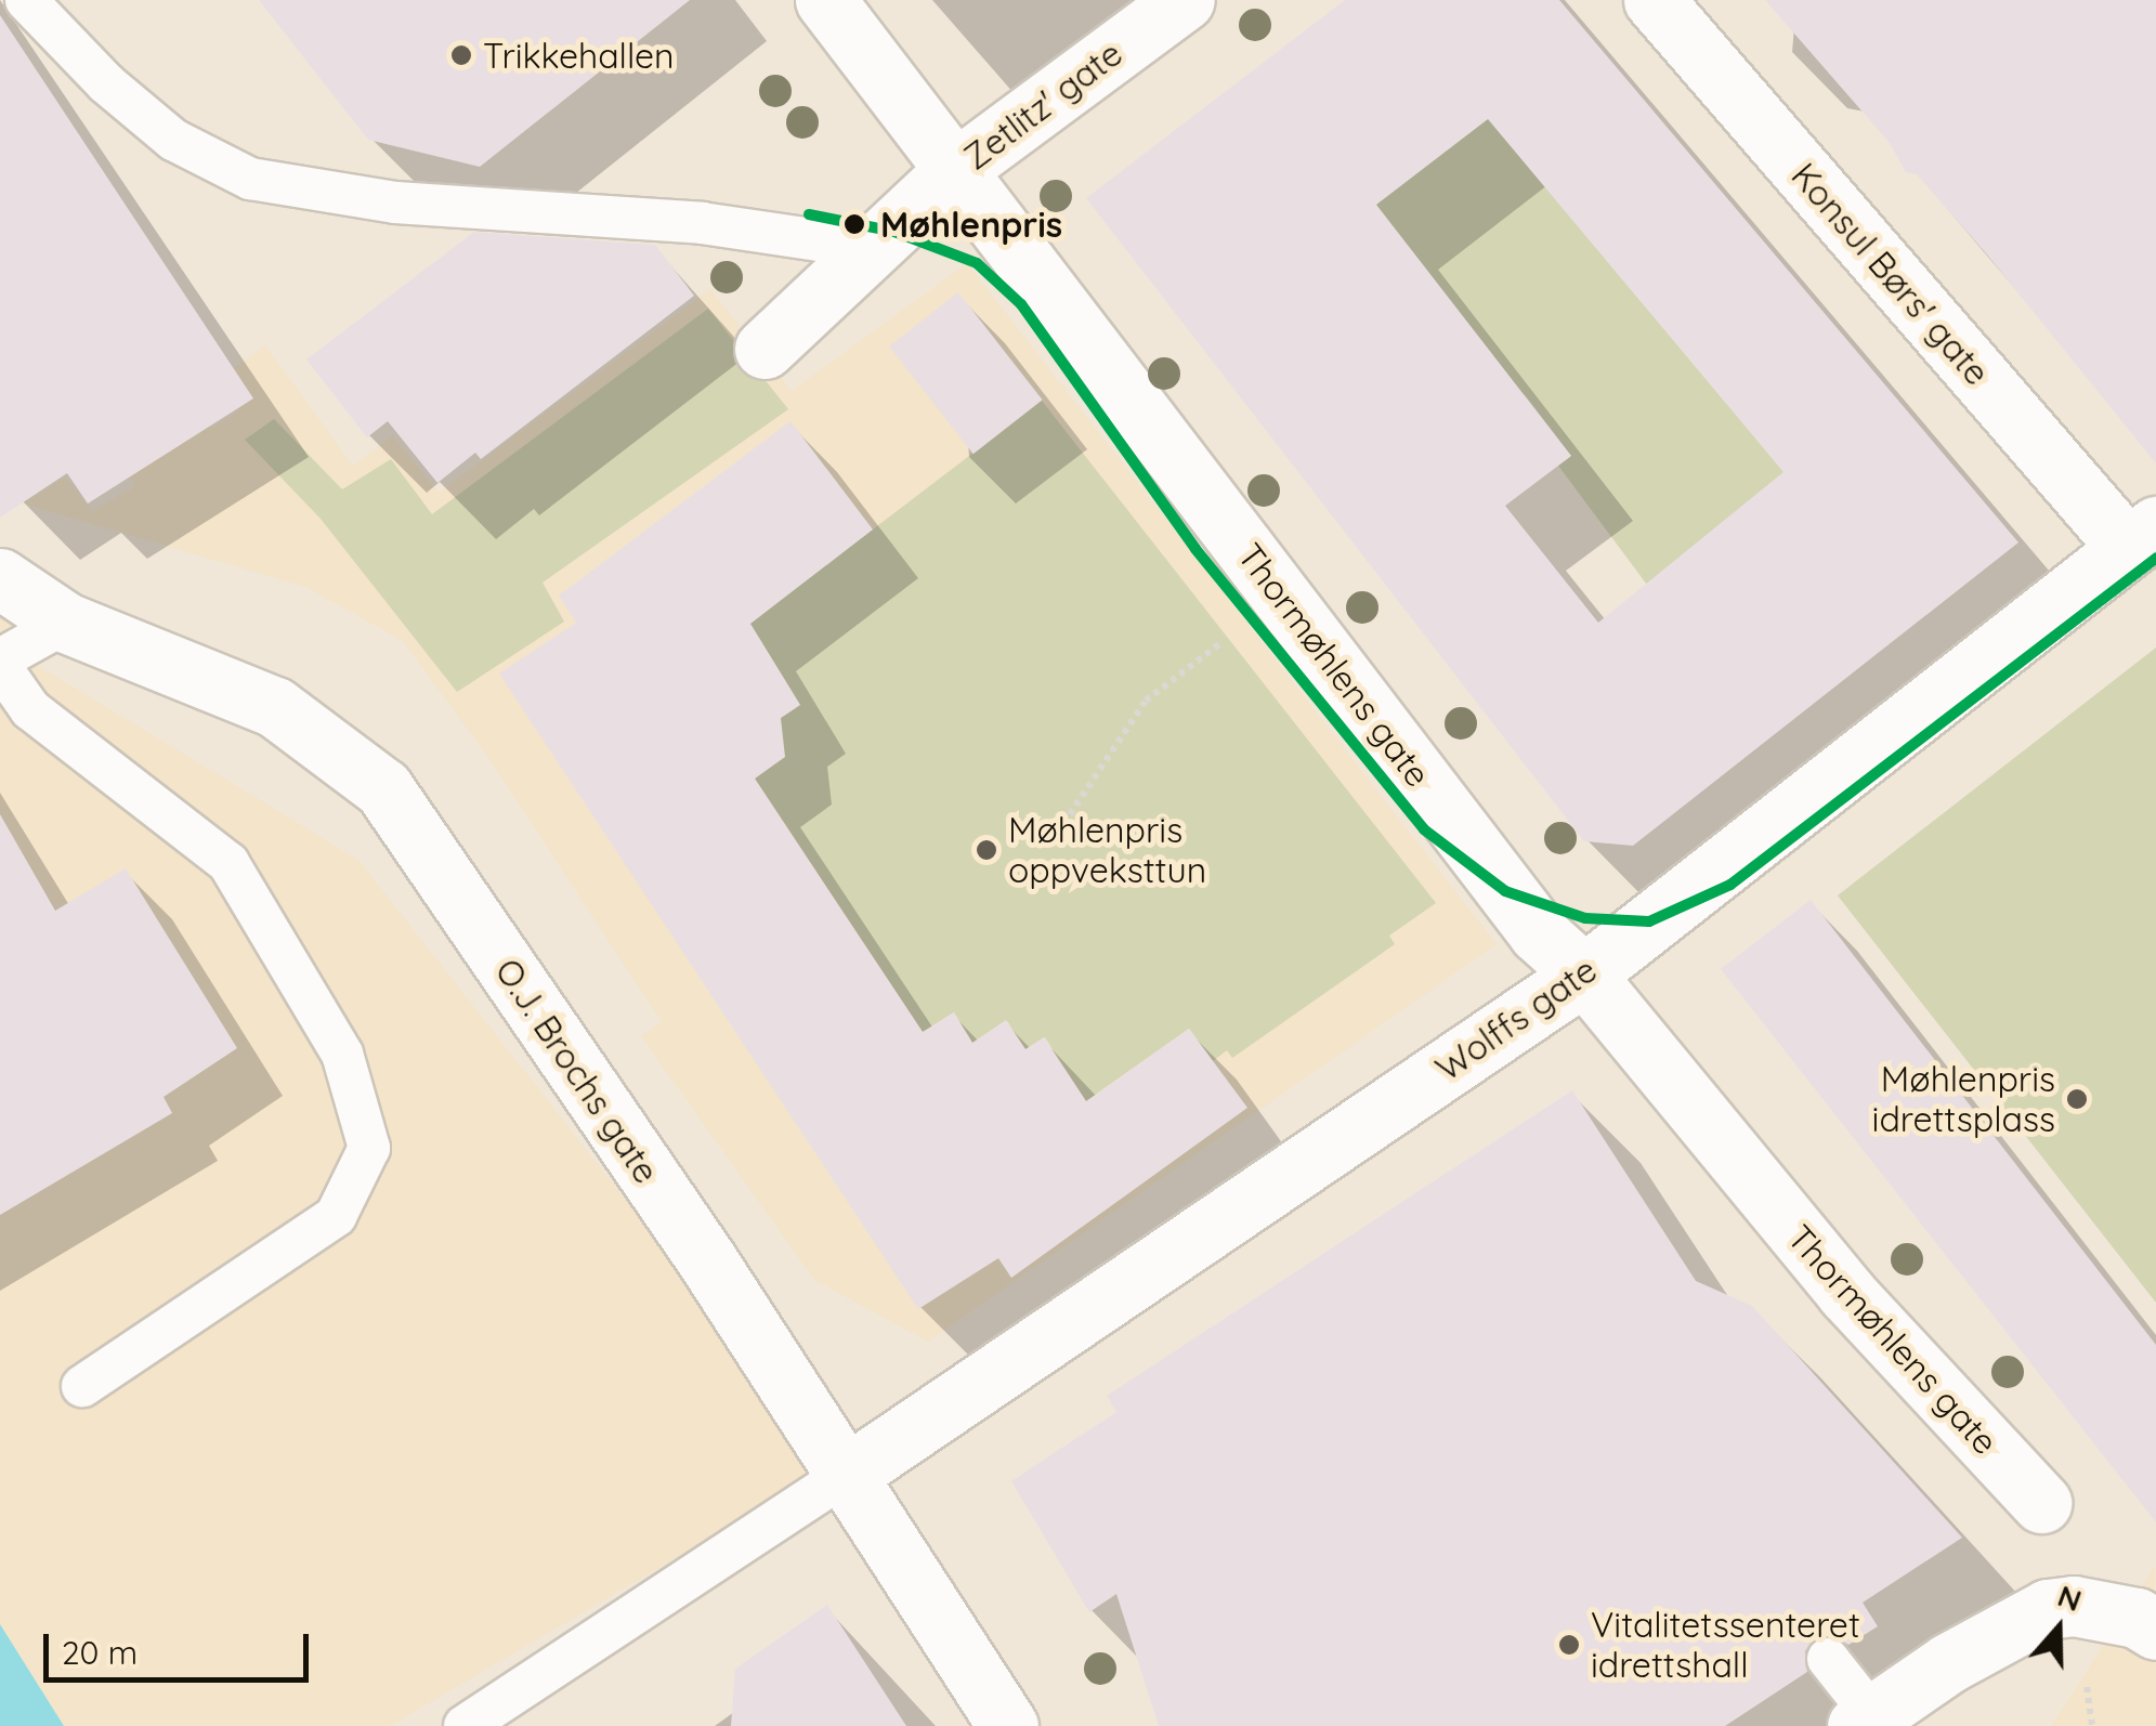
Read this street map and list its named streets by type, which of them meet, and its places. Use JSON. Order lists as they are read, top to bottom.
{
  "streets": {
    "street": [
      "Zetlitz' gate",
      "Konsul Børs' gate",
      "Thormøhlens gate",
      "Wolffs gate",
      "O.J. Brochs gate"
    ]
  },
  "crossings": [
    ["Zetlitz' gate", "Thormøhlens gate"],
    ["Konsul Børs' gate", "Wolffs gate"],
    ["Thormøhlens gate", "Wolffs gate"],
    ["Wolffs gate", "O.J. Brochs gate"]
  ],
  "places": [
    "Trikkehallen",
    "Møhlenpris",
    "Møhlenpris oppveksttun",
    "Møhlenpris idrettsplass",
    "Vitalitetssenteret idrettshall"
  ],
  "scale_bar": "20 m",
  "north": "top"
}
